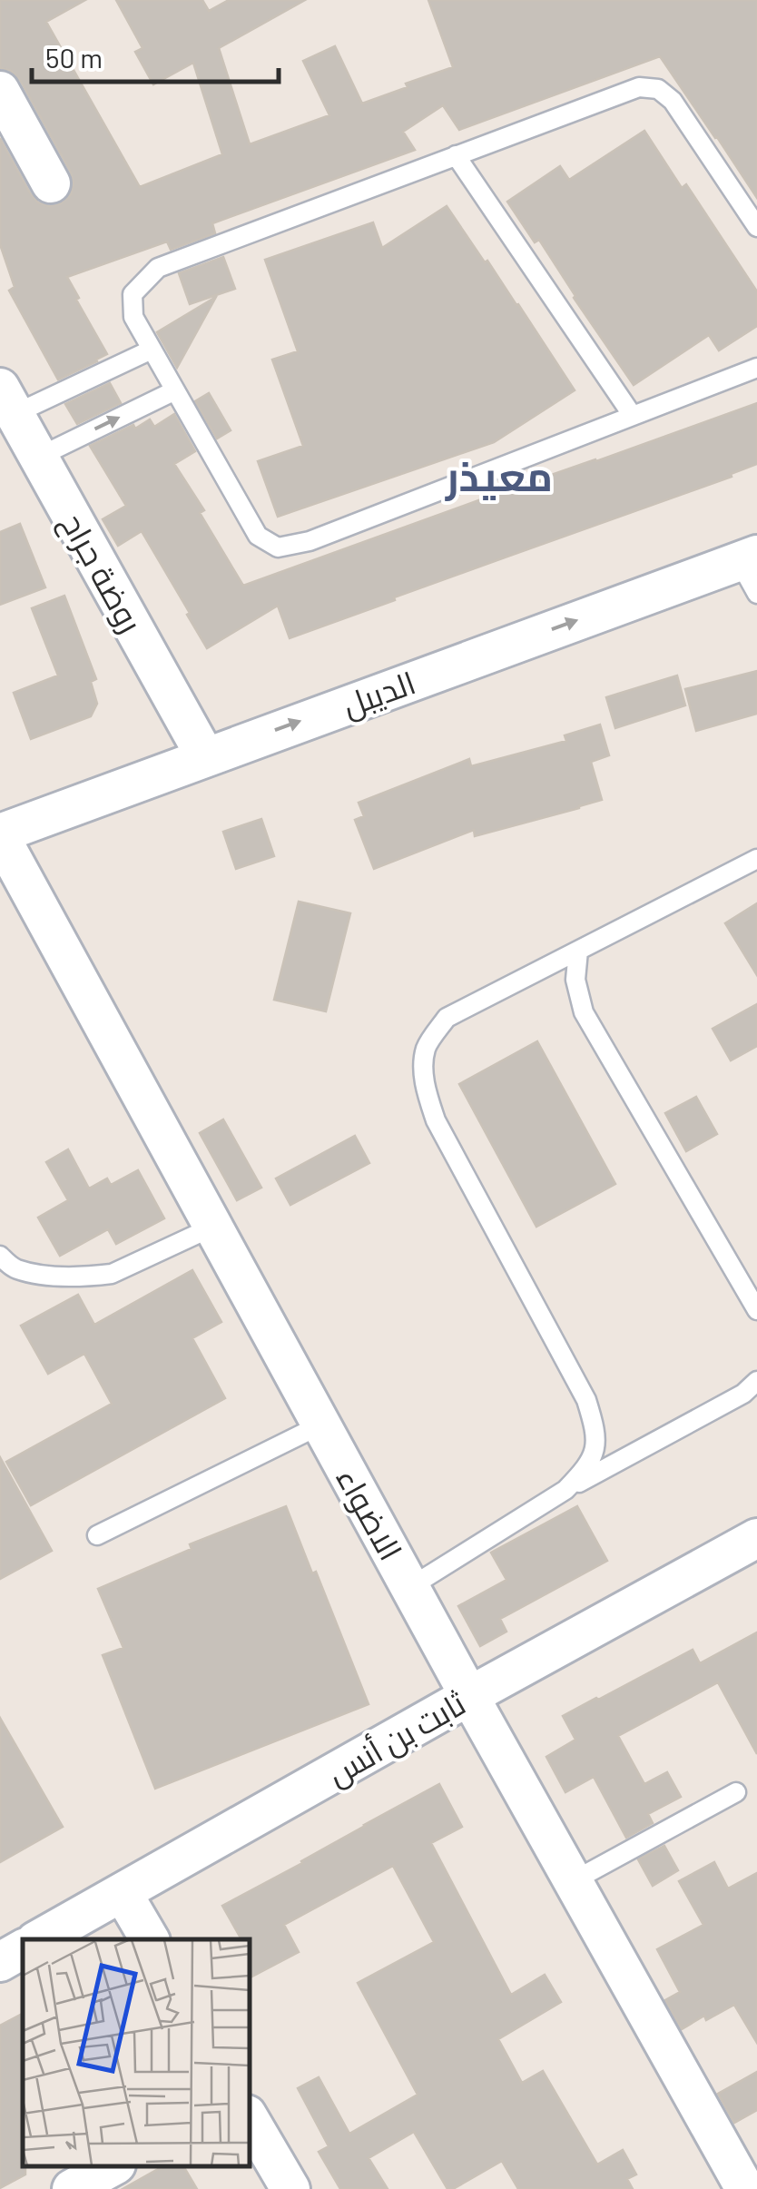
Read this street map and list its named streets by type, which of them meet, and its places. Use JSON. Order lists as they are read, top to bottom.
{
  "streets": {
    "street": [
      "روضة جراح",
      "الديبل",
      "الاضواء",
      "ثابت بن أنس"
    ]
  },
  "crossings": [
    ["روضة جراح", "الديبل"],
    ["الديبل", "الاضواء"],
    ["الاضواء", "ثابت بن أنس"]
  ],
  "one_way": ["الديبل"],
  "districts": ["معيذر"],
  "scale_bar": "50 m"
}
